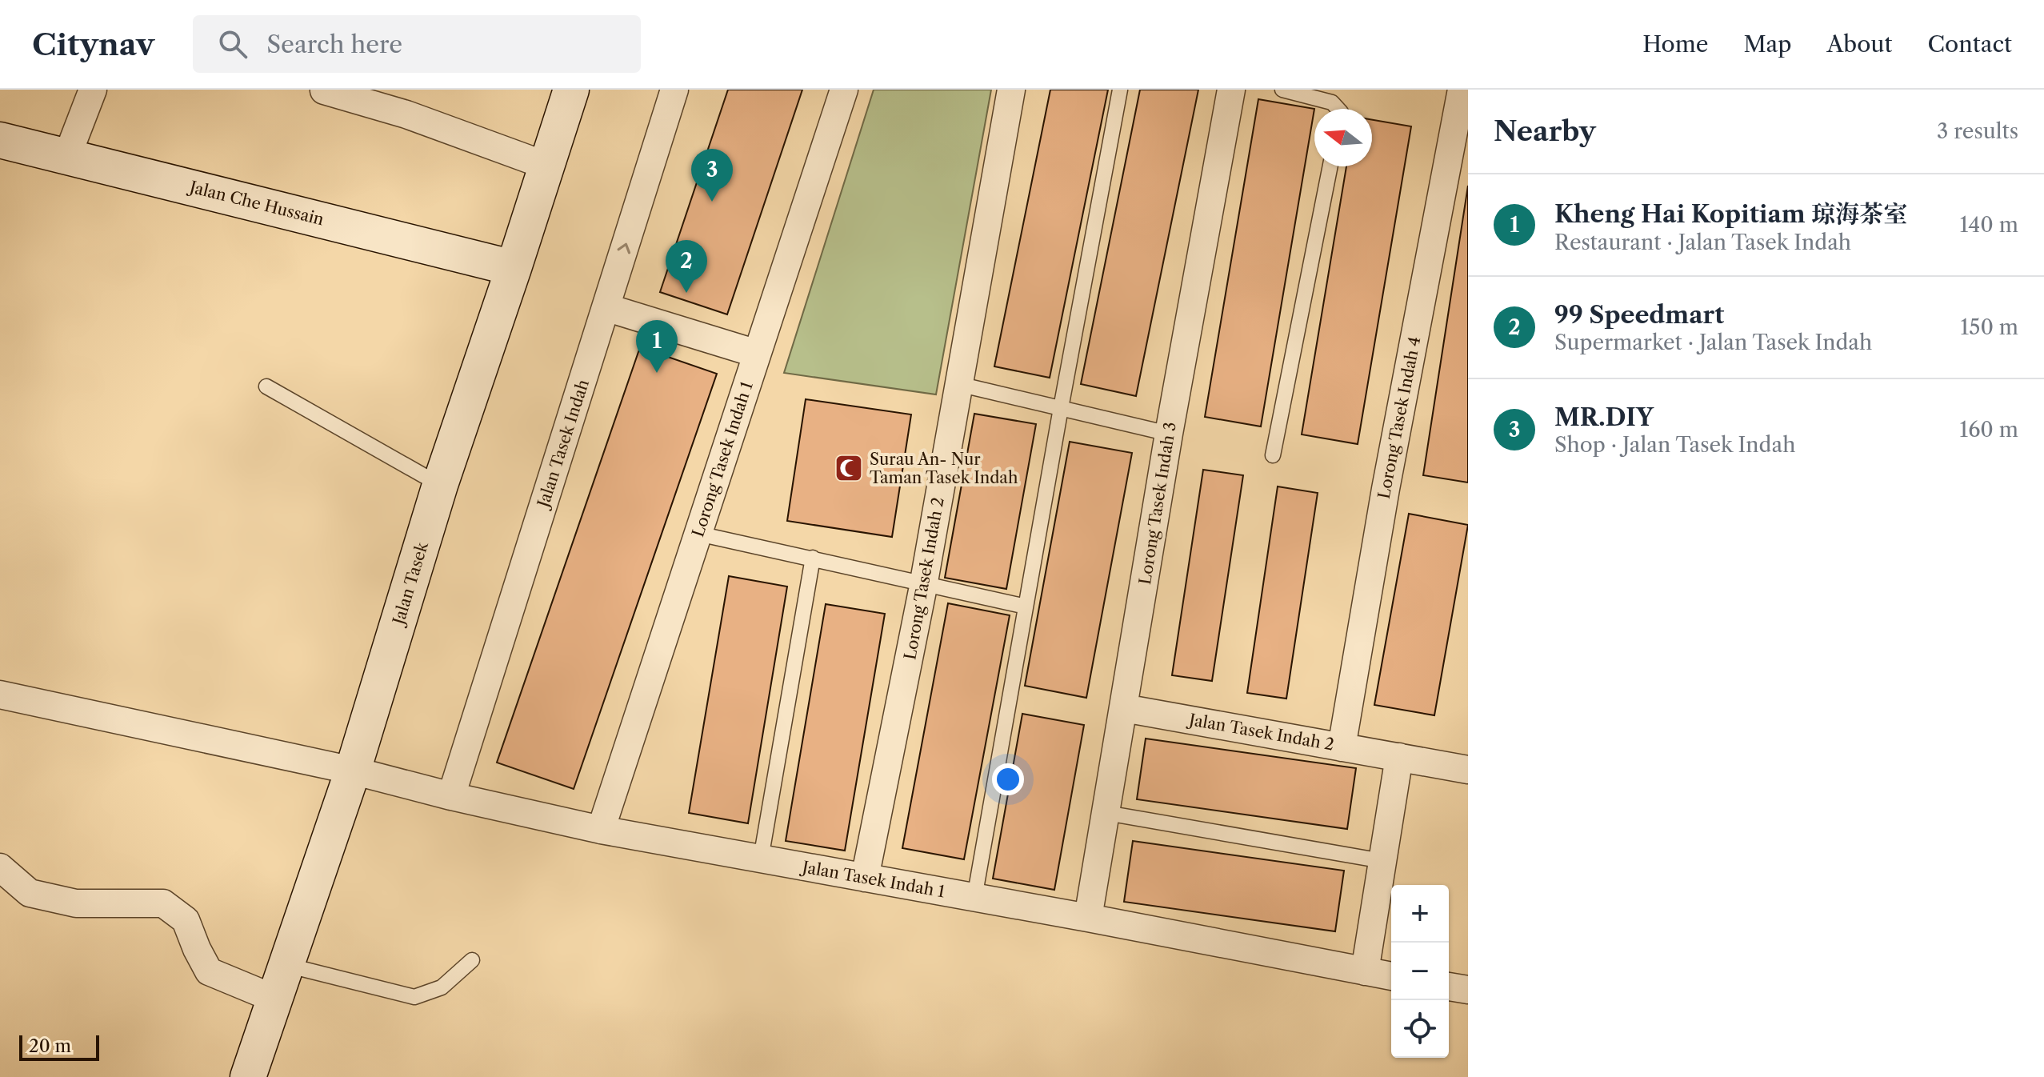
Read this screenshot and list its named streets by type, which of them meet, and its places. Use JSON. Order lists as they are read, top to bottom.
{
  "streets": {
    "main road": ["Jalan Che Hussain", "Jalan Tasek"],
    "street": [
      "Lorong Tasek Indah 4",
      "Jalan Tasek Indah",
      "Lorong Tasek Indah 1",
      "Lorong Tasek Indah 3",
      "Lorong Tasek Indah 2",
      "Jalan Tasek Indah 2",
      "Jalan Tasek Indah 1"
    ]
  },
  "crossings": [
    ["Jalan Che Hussain", "Jalan Tasek"],
    ["Lorong Tasek Indah 4", "Jalan Tasek Indah 2"],
    ["Jalan Tasek Indah", "Jalan Tasek Indah 1"],
    ["Lorong Tasek Indah 1", "Jalan Tasek Indah 1"],
    ["Lorong Tasek Indah 3", "Jalan Tasek Indah 2"],
    ["Lorong Tasek Indah 3", "Jalan Tasek Indah 1"],
    ["Lorong Tasek Indah 2", "Jalan Tasek Indah 1"],
    ["Jalan Tasek", "Jalan Tasek Indah 1"]
  ],
  "places": {
    "mosque": ["Surau An- Nur Taman Tasek Indah"]
  },
  "scale_bar": "20 m",
  "north": "left",
  "page": {
    "header": "Citynav",
    "search": "Search here",
    "nav": [
      "Home",
      "Map",
      "About",
      "Contact"
    ],
    "heading": ["Nearby", "3 results"],
    "pins": ["3", "2", "1"],
    "list": [
      {
        "mark": "1",
        "name": "Kheng Hai Kopitiam 琼海茶室",
        "note": "Restaurant · Jalan Tasek Indah",
        "value": "140 m"
      },
      {
        "mark": "2",
        "name": "99 Speedmart",
        "note": "Supermarket · Jalan Tasek Indah",
        "value": "150 m"
      },
      {
        "mark": "3",
        "name": "MR.DIY",
        "note": "Shop · Jalan Tasek Indah",
        "value": "160 m"
      }
    ],
    "map_buttons": ["+", "−"],
    "scale": "20 m"
  }
}
